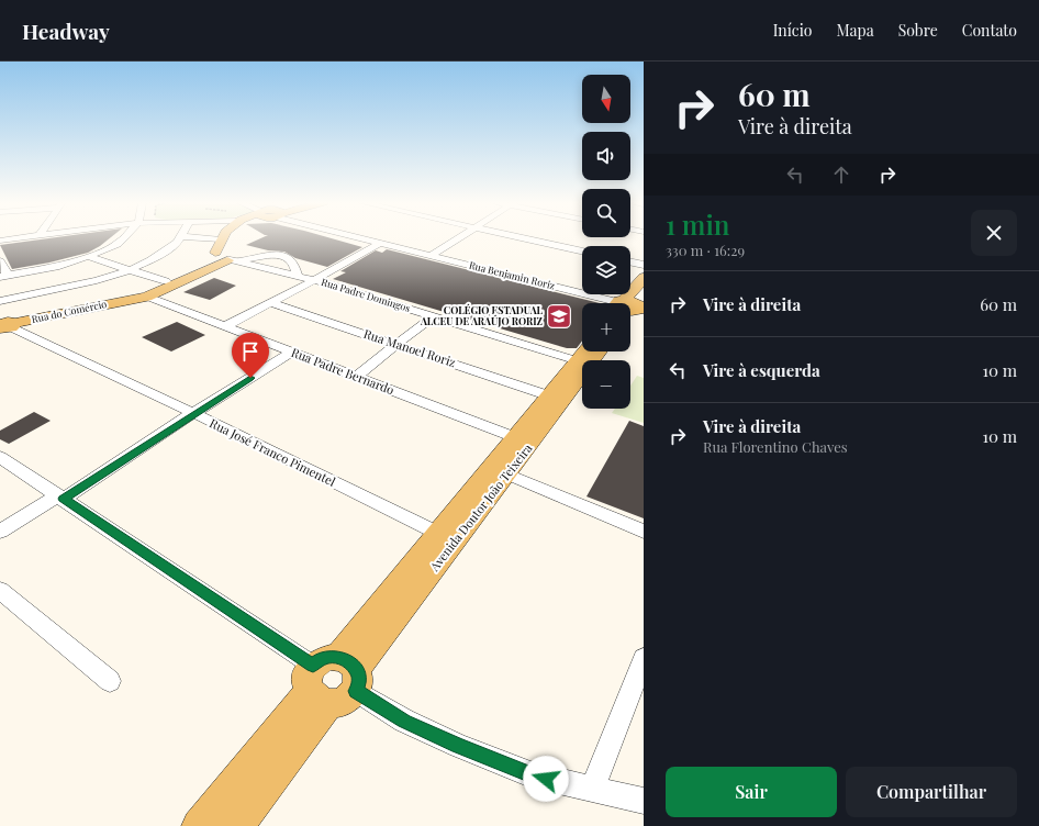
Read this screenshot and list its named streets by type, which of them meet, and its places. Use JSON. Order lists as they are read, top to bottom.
{
  "streets": {
    "main road": ["Rua do Comércio", "Avenida Doutor João Teixeira"],
    "street": [
      "Rua Benjamin Roriz",
      "Rua Padre Domingos",
      "Rua Manoel Roriz",
      "Rua Padre Bernardo",
      "Rua José Franco Pimentel"
    ]
  },
  "crossings": [
    ["Rua Padre Domingos", "Rua do Comércio"],
    ["Rua Padre Domingos", "Avenida Doutor João Teixeira"],
    ["Rua do Comércio", "Rua Padre Bernardo"],
    ["Rua do Comércio", "Rua José Franco Pimentel"],
    ["Rua Manoel Roriz", "Avenida Doutor João Teixeira"],
    ["Rua Padre Bernardo", "Avenida Doutor João Teixeira"],
    ["Rua José Franco Pimentel", "Avenida Doutor João Teixeira"]
  ],
  "places": {
    "school or university": ["COLÉGIO ESTADUAL ALCEU DE ARAÚJO RORIZ"]
  },
  "north": "bottom",
  "page": {
    "header": "Headway",
    "nav": [
      "Início",
      "Mapa",
      "Sobre",
      "Contato"
    ],
    "turn": ["60 m", "Vire à direita"],
    "map_buttons": ["+", "−"],
    "heading": ["1 min", "330 m · 16:29"],
    "list": [
      {
        "name": "Vire à direita",
        "value": "60 m"
      },
      {
        "name": "Vire à esquerda",
        "value": "10 m"
      },
      {
        "name": "Vire à direita",
        "note": "Rua Florentino Chaves",
        "value": "10 m"
      }
    ],
    "buttons": ["Sair", "Compartilhar"]
  }
}
